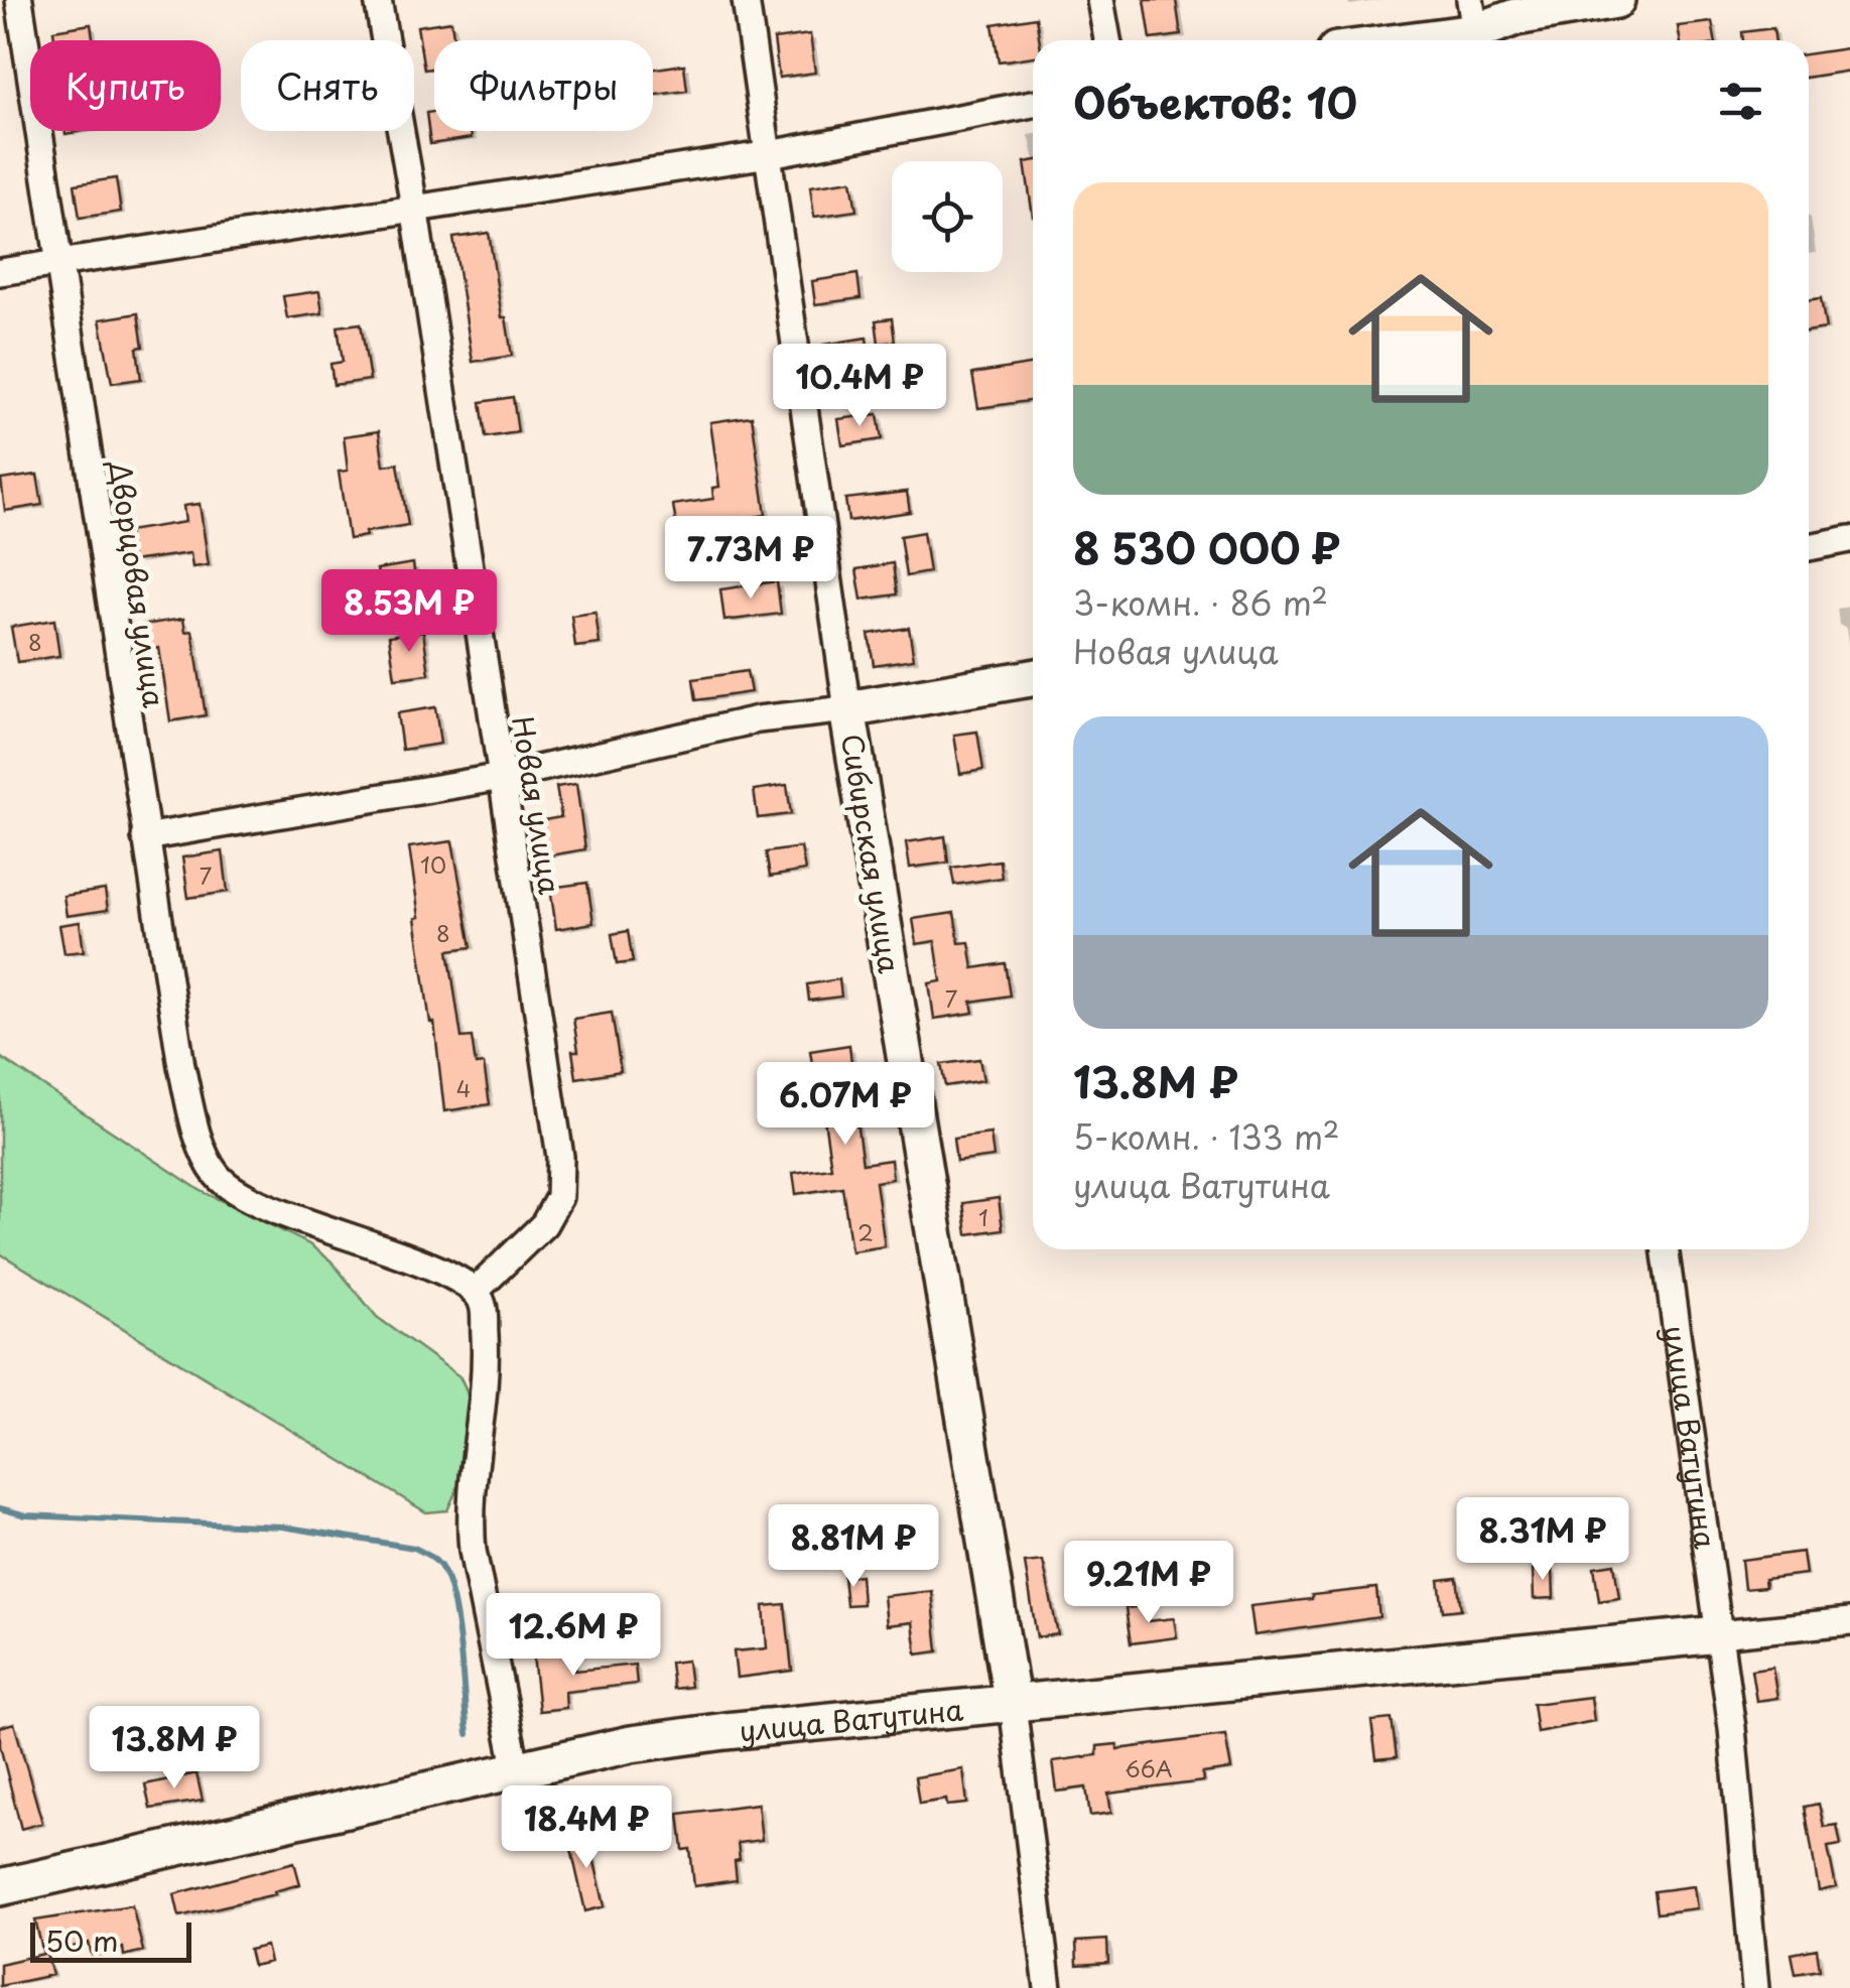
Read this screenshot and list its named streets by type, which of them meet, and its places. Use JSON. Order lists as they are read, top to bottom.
{
  "streets": {
    "street": [
      "Дворцовая улица",
      "Новая улица",
      "Сибирская улица",
      "улица Ватутина"
    ]
  },
  "crossings": [
    ["Дворцовая улица", "Новая улица"],
    ["Сибирская улица", "улица Ватутина"]
  ],
  "house_numbers": [
    "8",
    "10",
    "7",
    "8",
    "7",
    "4",
    "1",
    "2",
    "66А"
  ],
  "scale_bar": "50 m",
  "page": {
    "chip": ["Купить", "Снять", "Фильтры"],
    "heading": "Объектов: 10",
    "list": [
      {
        "name": "8 530 000 ₽",
        "note": "3-комн. · 86 m² · Новая улица"
      },
      {
        "name": "13.8M ₽",
        "note": "5-комн. · 133 m² · улица Ватутина"
      }
    ],
    "price": [
      "10.4M ₽",
      "7.73M ₽",
      "8.53M ₽",
      "6.07M ₽",
      "8.31M ₽",
      "8.81M ₽",
      "9.21M ₽",
      "12.6M ₽",
      "13.8M ₽",
      "18.4M ₽"
    ],
    "scale": "50 m"
  }
}
